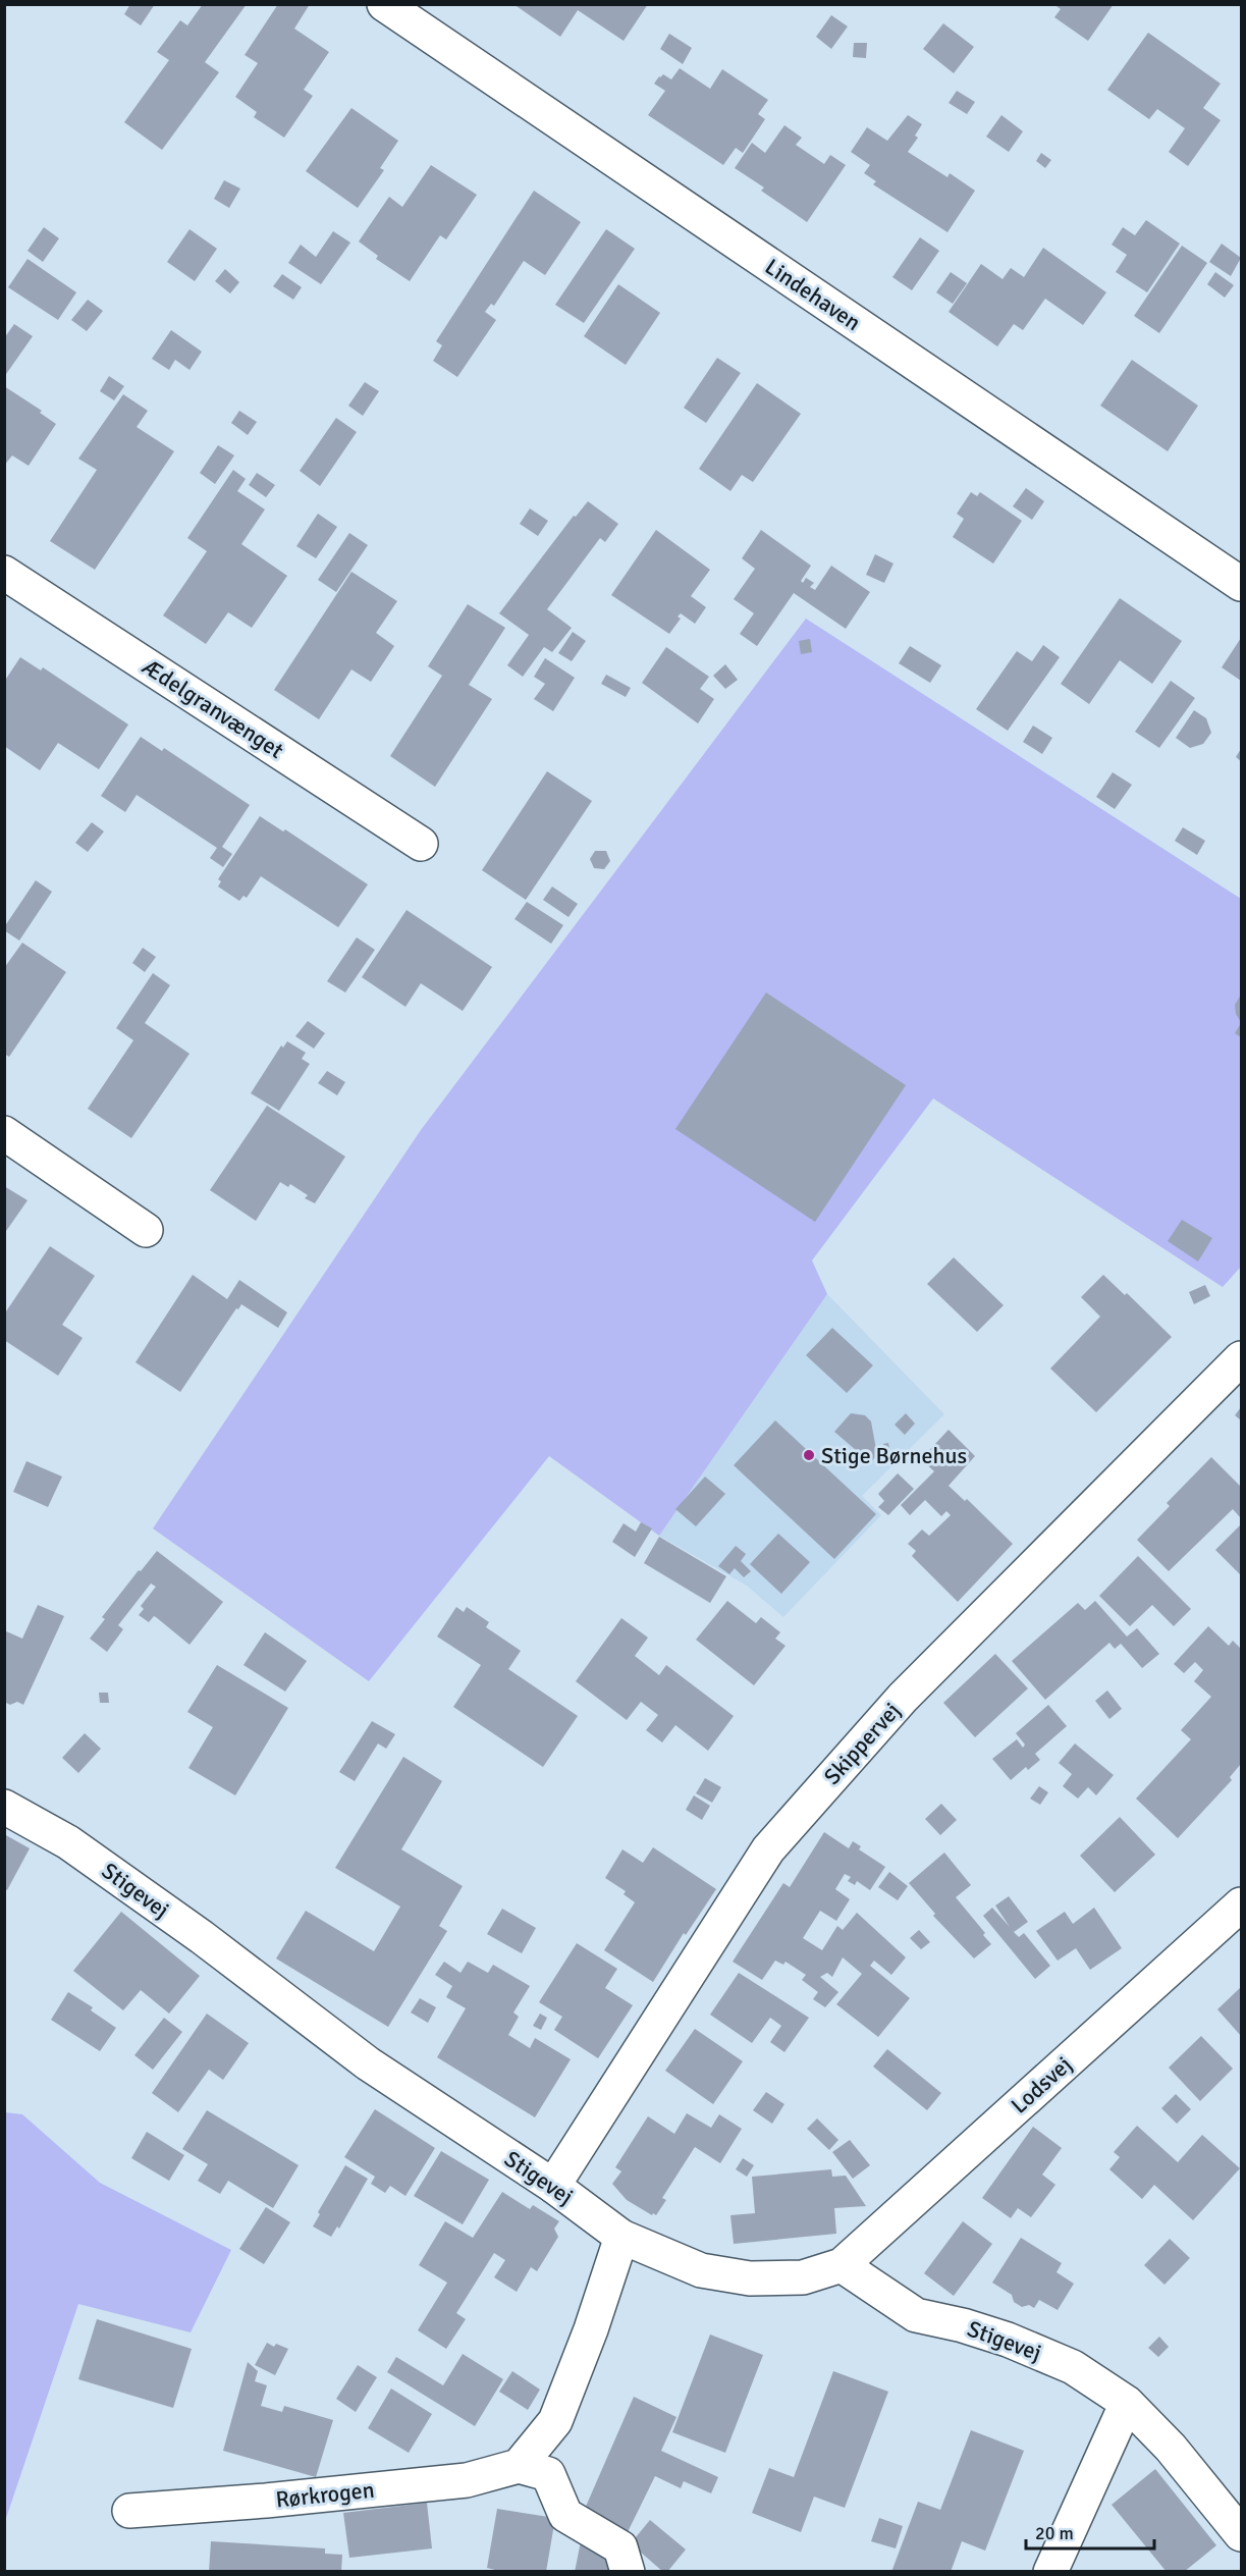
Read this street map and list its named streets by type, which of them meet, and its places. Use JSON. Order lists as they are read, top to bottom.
{
  "streets": {
    "street": [
      "Lindehaven",
      "Ædelgranvænget",
      "Skippervej",
      "Stigevej",
      "Lodsvej",
      "Rørkrogen"
    ]
  },
  "crossings": [
    ["Skippervej", "Stigevej"],
    ["Stigevej", "Lodsvej"]
  ],
  "places": ["Stige Børnehus"],
  "scale_bar": "20 m"
}
